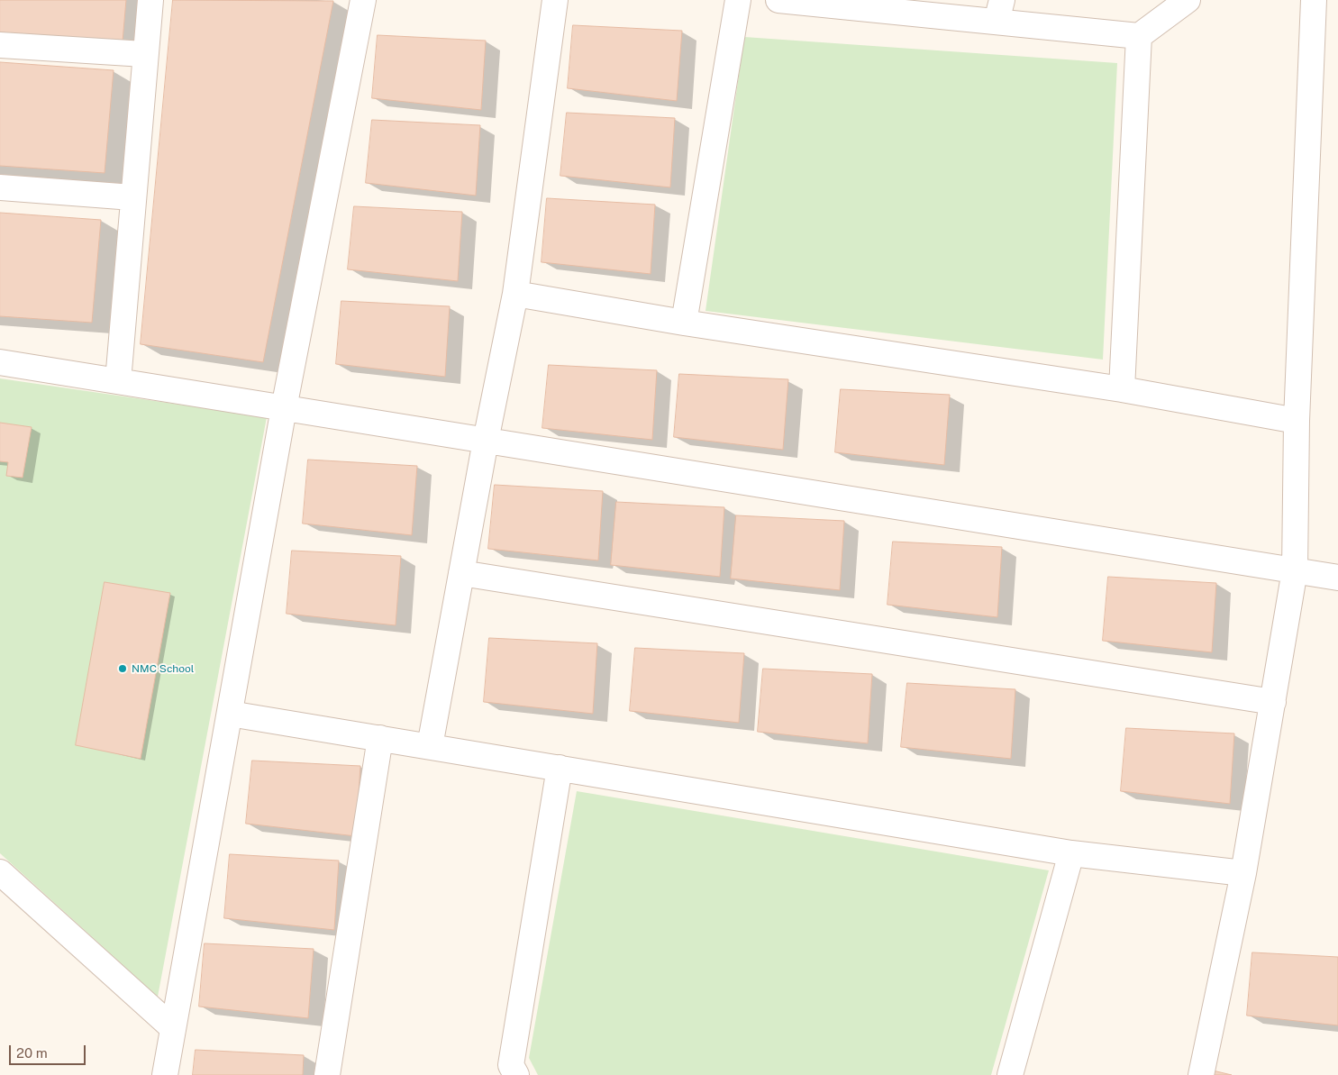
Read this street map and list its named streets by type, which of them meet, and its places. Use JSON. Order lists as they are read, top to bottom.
{
  "places": ["NMC School"],
  "scale_bar": "20 m"
}
